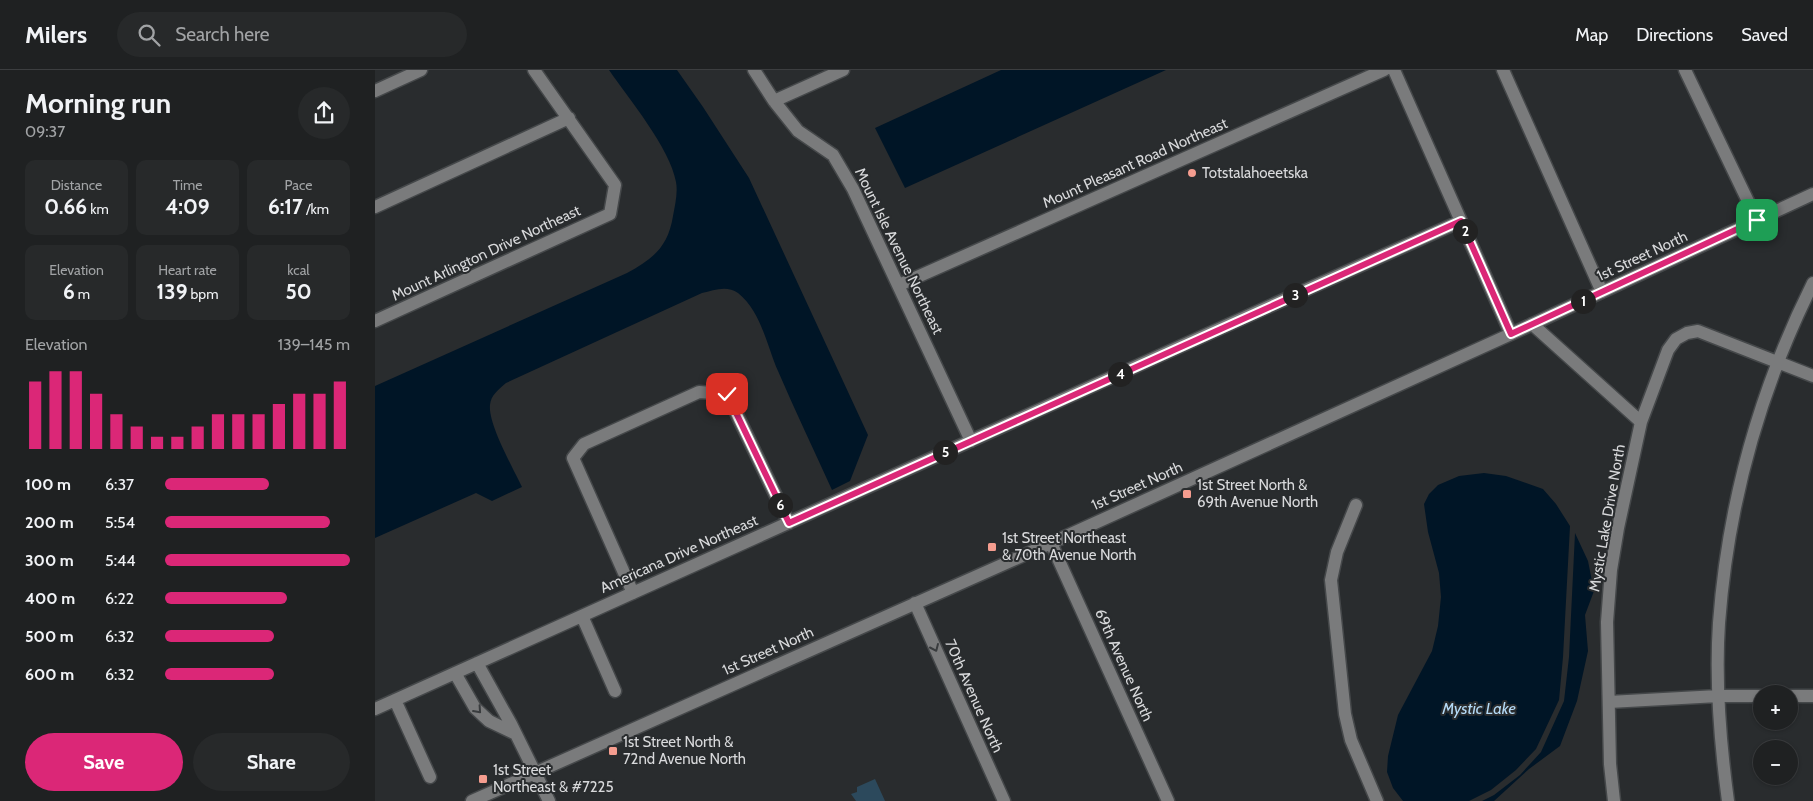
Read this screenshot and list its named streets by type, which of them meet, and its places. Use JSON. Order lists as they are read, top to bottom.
{
  "streets": {
    "street": [
      "Mount Pleasant Road Northeast",
      "Mount Isle Avenue Northeast",
      "Mount Arlington Drive Northeast",
      "1st Street North",
      "Mystic Lake Drive North",
      "Americana Drive Northeast",
      "69th Avenue North",
      "70th Avenue North"
    ]
  },
  "crossings": [
    ["Mount Pleasant Road Northeast", "Mount Isle Avenue Northeast"],
    ["Mount Isle Avenue Northeast", "Americana Drive Northeast"],
    ["1st Street North", "69th Avenue North"],
    ["1st Street North", "70th Avenue North"]
  ],
  "one_way": ["70th Avenue North"],
  "water": ["Mystic Lake"],
  "places": {
    "other": ["Totstalahoeetska"],
    "transit": [
      "1st Street North & 69th Avenue North",
      "1st Street Northeast & 70th Avenue North",
      "1st Street North & 72nd Avenue North",
      "1st Street Northeast & #7225"
    ]
  },
  "page": {
    "header": "Milers",
    "search": "Search here",
    "nav": ["Map", "Directions", "Saved"],
    "heading": ["Morning run", "09:37"],
    "stats": [
      ["Distance", "0.66 km"],
      ["Time", "4:09"],
      ["Pace", "6:17 /km"],
      ["Elevation", "6 m"],
      ["Heart rate", "139 bpm"],
      ["kcal", "50"]
    ],
    "pins": [
      "2",
      "3",
      "1",
      "4",
      "5",
      "6"
    ],
    "chart": ["Elevation", "139–145 m"],
    "list": [
      {
        "name": "100 m",
        "note": "6:37"
      },
      {
        "name": "200 m",
        "note": "5:54"
      },
      {
        "name": "300 m",
        "note": "5:44"
      },
      {
        "name": "400 m",
        "note": "6:22"
      },
      {
        "name": "500 m",
        "note": "6:32"
      },
      {
        "name": "600 m",
        "note": "6:32"
      }
    ],
    "map_buttons": ["+", "−"],
    "buttons": ["Save", "Share"]
  }
}
